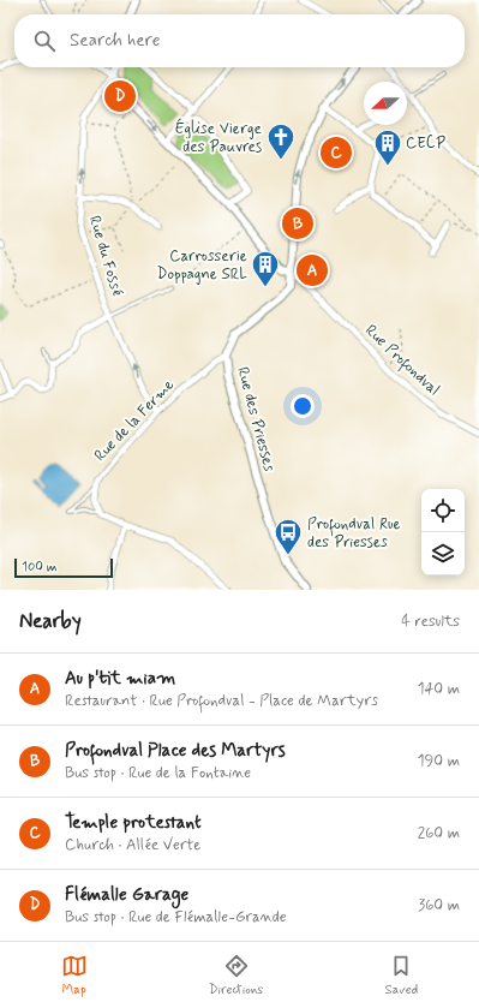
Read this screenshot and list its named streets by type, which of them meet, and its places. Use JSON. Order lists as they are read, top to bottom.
{
  "streets": {
    "street": [
      "Rue du Fossé",
      "Rue Profondval",
      "Rue des Priesses",
      "Rue de la Ferme"
    ]
  },
  "crossings": [
    ["Rue du Fossé", "Rue de la Ferme"],
    ["Rue Profondval", "Rue des Priesses"],
    ["Rue des Priesses", "Rue de la Ferme"]
  ],
  "one_way": ["Rue du Fossé", "Rue des Priesses"],
  "places": {
    "church": ["Église Vierge des Pauvres"],
    "building": ["CECP", "Carrosserie Doppagne SRL"],
    "bus stop": ["Profondval Rue des Priesses"]
  },
  "scale_bar": "100 m",
  "north": "left",
  "page": {
    "search": "Search here",
    "pins": [
      "D",
      "C",
      "B",
      "A"
    ],
    "scale": "100 m",
    "heading": ["Nearby", "4 results"],
    "list": [
      {
        "mark": "A",
        "name": "Au p'tit miam",
        "note": "Restaurant · Rue Profondval - Place de Martyrs",
        "value": "140 m"
      },
      {
        "mark": "B",
        "name": "Profondval Place des Martyrs",
        "note": "Bus stop · Rue de la Fontaine",
        "value": "190 m"
      },
      {
        "mark": "C",
        "name": "Temple protestant",
        "note": "Church · Allée Verte",
        "value": "260 m"
      },
      {
        "mark": "D",
        "name": "Flémalle Garage",
        "note": "Bus stop · Rue de Flémalle-Grande",
        "value": "360 m"
      }
    ],
    "nav": ["Map", "Directions", "Saved"]
  }
}
